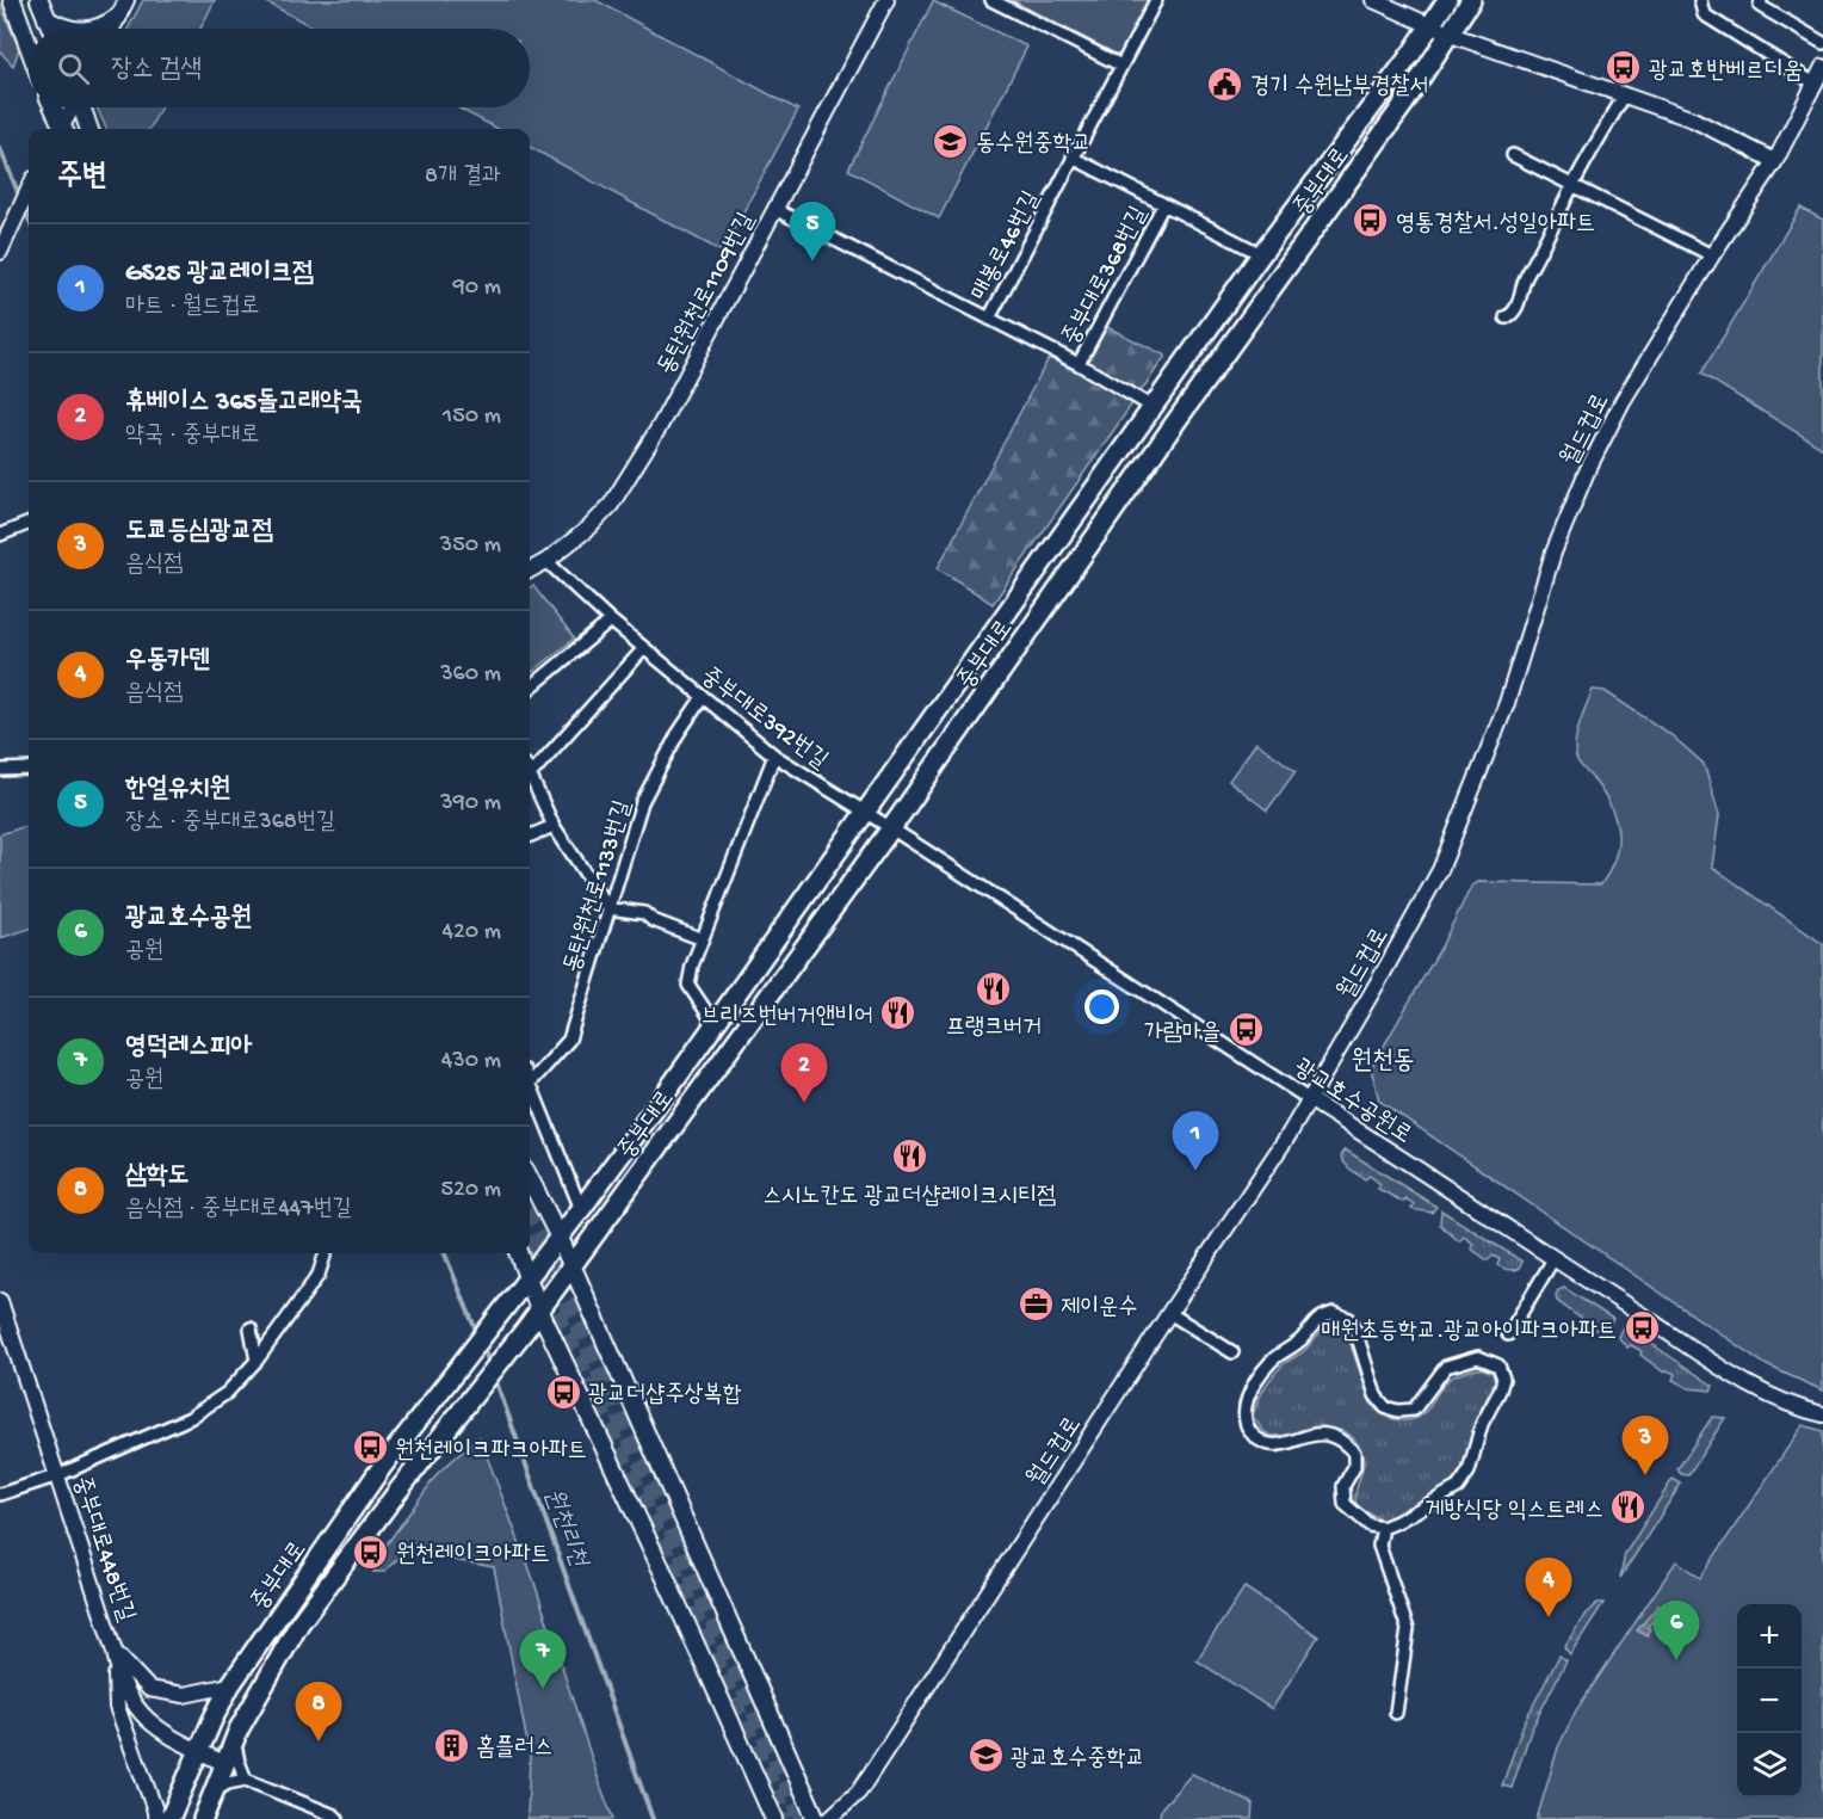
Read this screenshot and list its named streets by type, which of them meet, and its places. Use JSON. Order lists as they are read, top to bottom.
{
  "streets": {
    "main road": ["중부대로"],
    "street": [
      "매봉로46번길",
      "중부대로368번길",
      "동탄원천로1109번길",
      "월드컵로",
      "중부대로392번길",
      "동탄원천로1133번길",
      "광교호수공원로",
      "중부대로448번길"
    ]
  },
  "crossings": [
    ["중부대로", "중부대로368번길"],
    ["중부대로", "중부대로392번길"],
    ["중부대로", "광교호수공원로"],
    ["중부대로", "중부대로448번길"],
    ["매봉로46번길", "중부대로368번길"],
    ["중부대로368번길", "동탄원천로1109번길"],
    ["동탄원천로1109번길", "중부대로392번길"],
    ["월드컵로", "광교호수공원로"],
    ["중부대로392번길", "동탄원천로1133번길"],
    ["중부대로392번길", "광교호수공원로"]
  ],
  "districts": ["원천동"],
  "water": ["원천리천"],
  "places": {
    "bus stop": [
      "광교호반베르디움",
      "영통경찰서.성일아파트",
      "가람마을",
      "매원초등학교.광교아이파크아파트",
      "광교더샵주상복합",
      "원천레이크파크아파트",
      "원천레이크아파트"
    ],
    "public building": ["경기 수원남부경찰서"],
    "school or university": ["동수원중학교", "광교호수중학교"],
    "restaurant": [
      "프랭크버거",
      "브리즈번버거앤비어",
      "스시노칸도 광교더샵레이크시티점",
      "게방식당 익스트레스"
    ],
    "office": ["제이운수"],
    "building": ["홈플러스"]
  },
  "page": {
    "search": "장소 검색",
    "heading": ["주변", "8개 결과"],
    "pins": [
      "5",
      "2",
      "1",
      "3",
      "4",
      "6",
      "7",
      "8"
    ],
    "list": [
      {
        "mark": "1",
        "name": "GS25 광교레이크점",
        "note": "마트 · 월드컵로",
        "value": "90 m"
      },
      {
        "mark": "2",
        "name": "휴베이스 365돌고래약국",
        "note": "약국 · 중부대로",
        "value": "150 m"
      },
      {
        "mark": "3",
        "name": "도쿄등심광교점",
        "note": "음식점",
        "value": "350 m"
      },
      {
        "mark": "4",
        "name": "우동카덴",
        "note": "음식점",
        "value": "360 m"
      },
      {
        "mark": "5",
        "name": "한얼유치원",
        "note": "장소 · 중부대로368번길",
        "value": "390 m"
      },
      {
        "mark": "6",
        "name": "광교호수공원",
        "note": "공원",
        "value": "420 m"
      },
      {
        "mark": "7",
        "name": "영덕레스피아",
        "note": "공원",
        "value": "430 m"
      },
      {
        "mark": "8",
        "name": "삼학도",
        "note": "음식점 · 중부대로447번길",
        "value": "520 m"
      }
    ],
    "map_buttons": ["+", "−"]
  }
}
